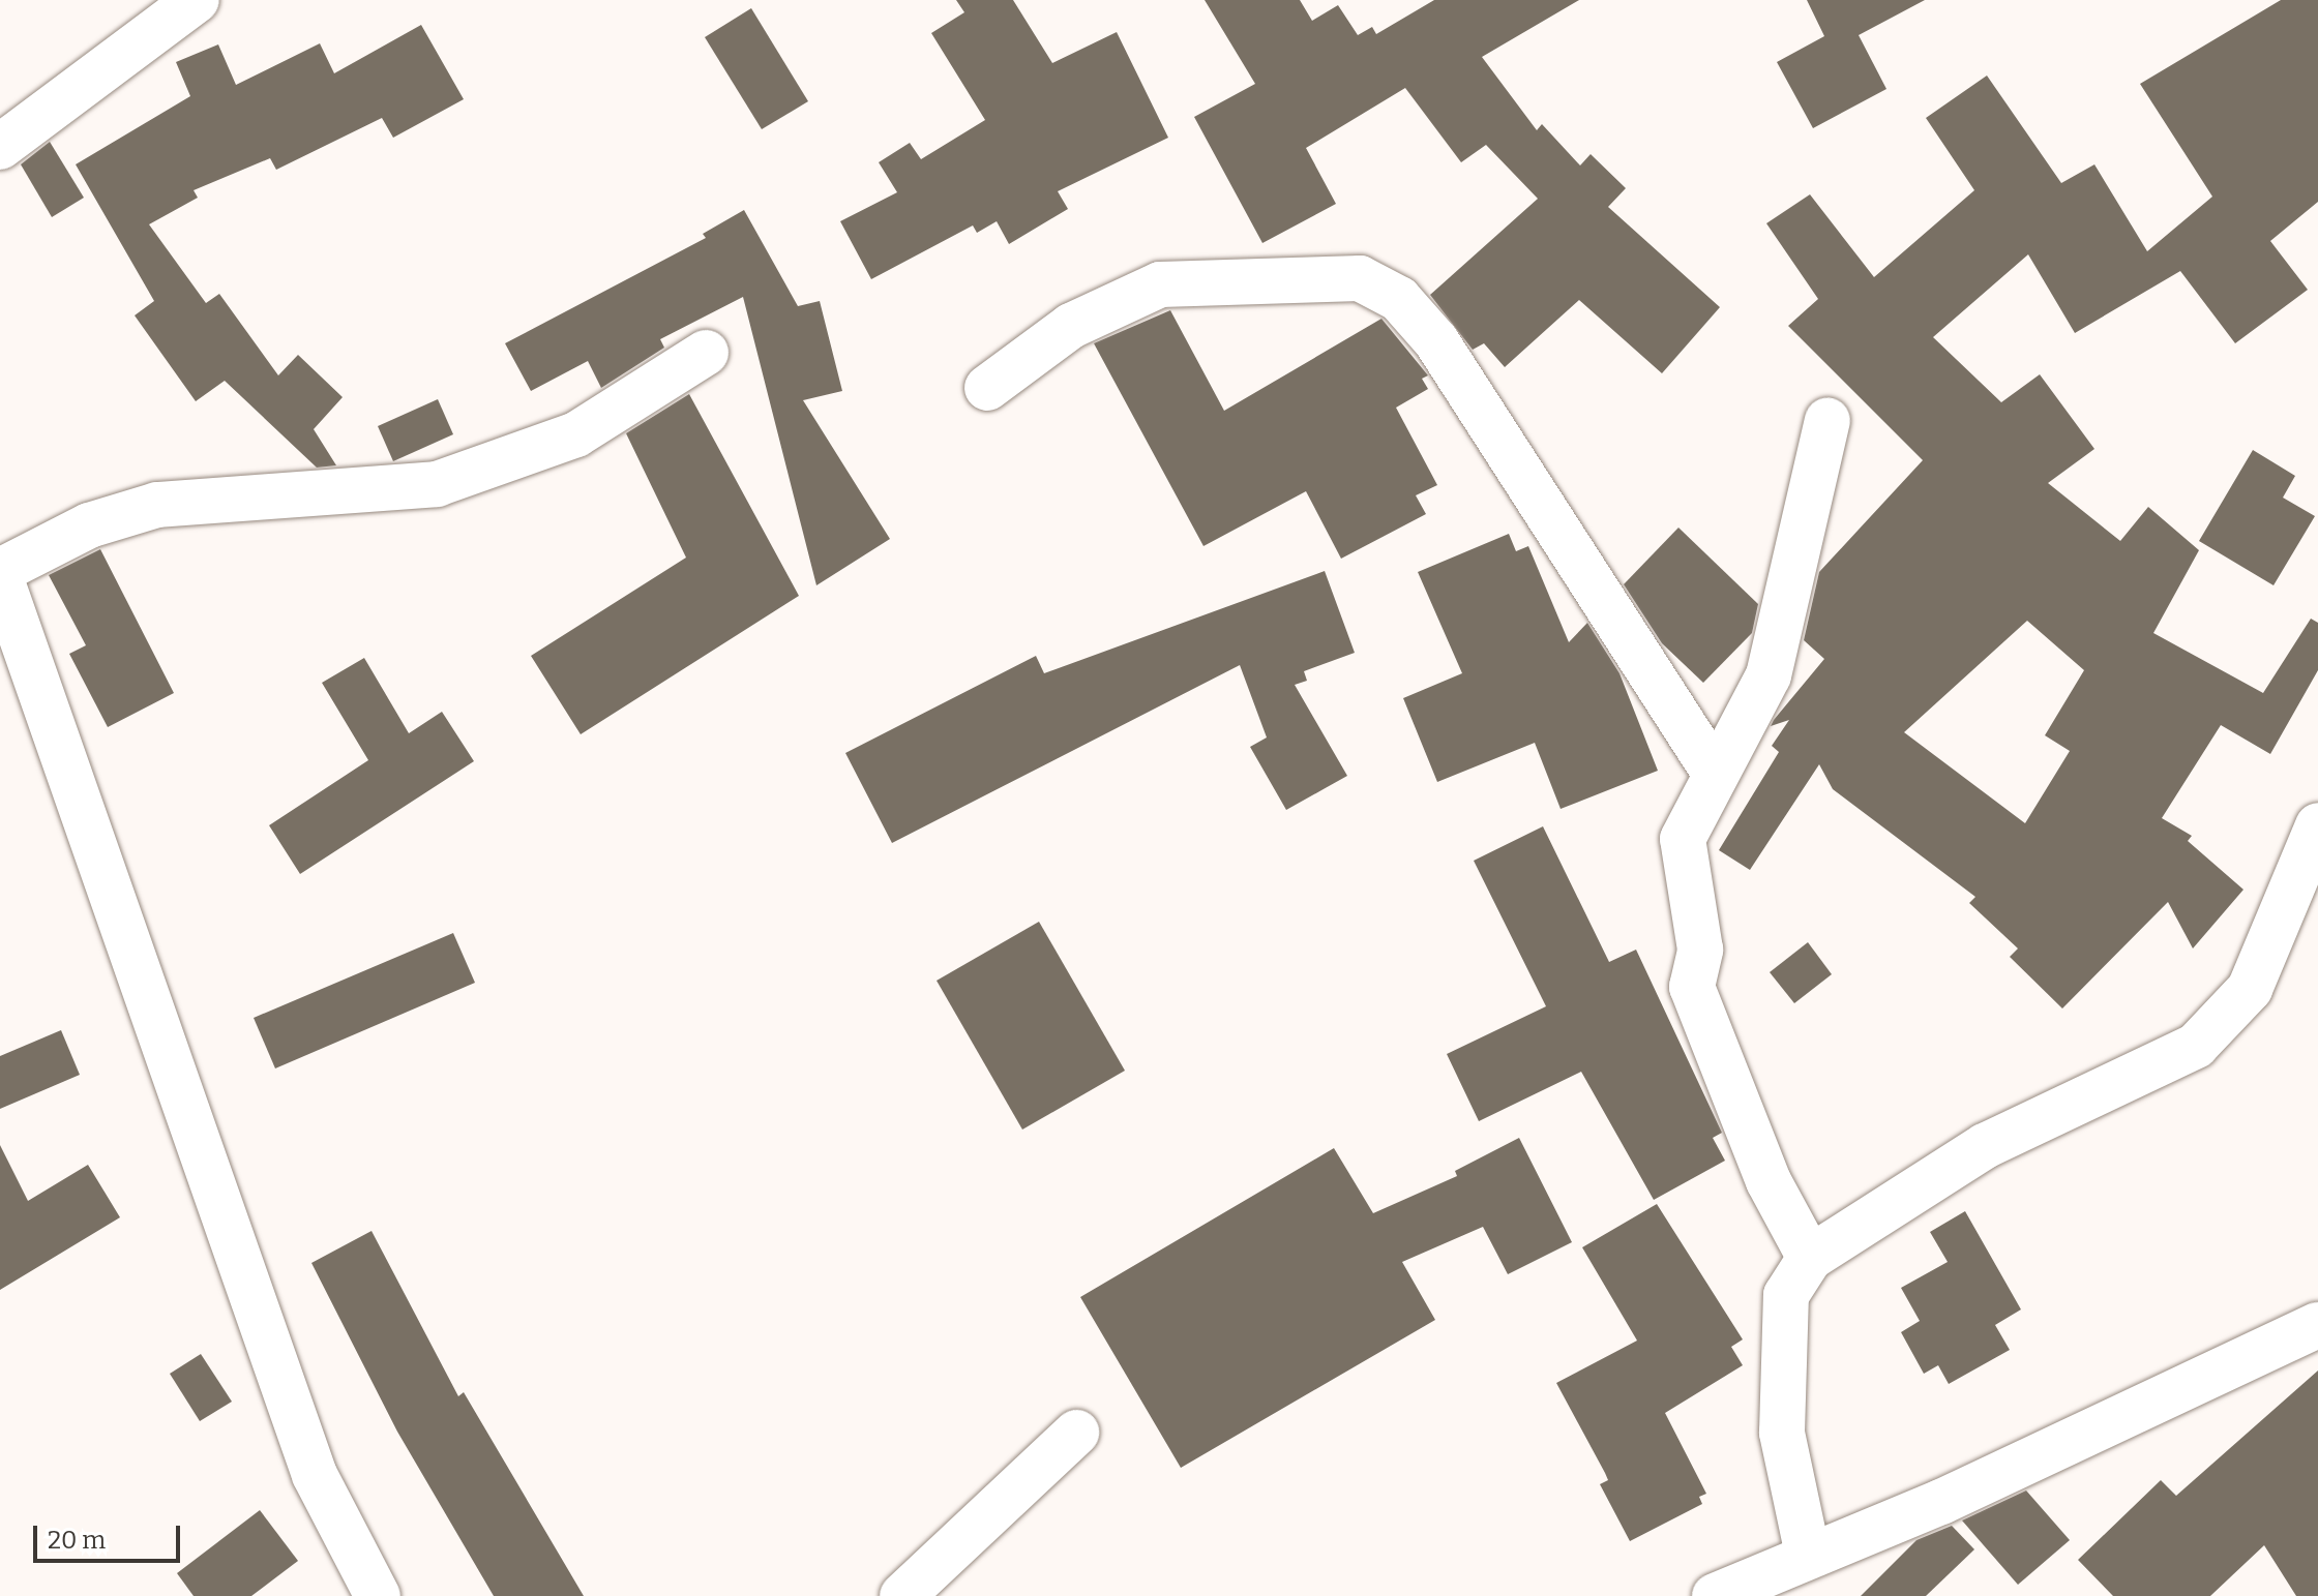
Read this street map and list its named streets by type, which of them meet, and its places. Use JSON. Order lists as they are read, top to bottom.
{
  "scale_bar": "20 m"
}
